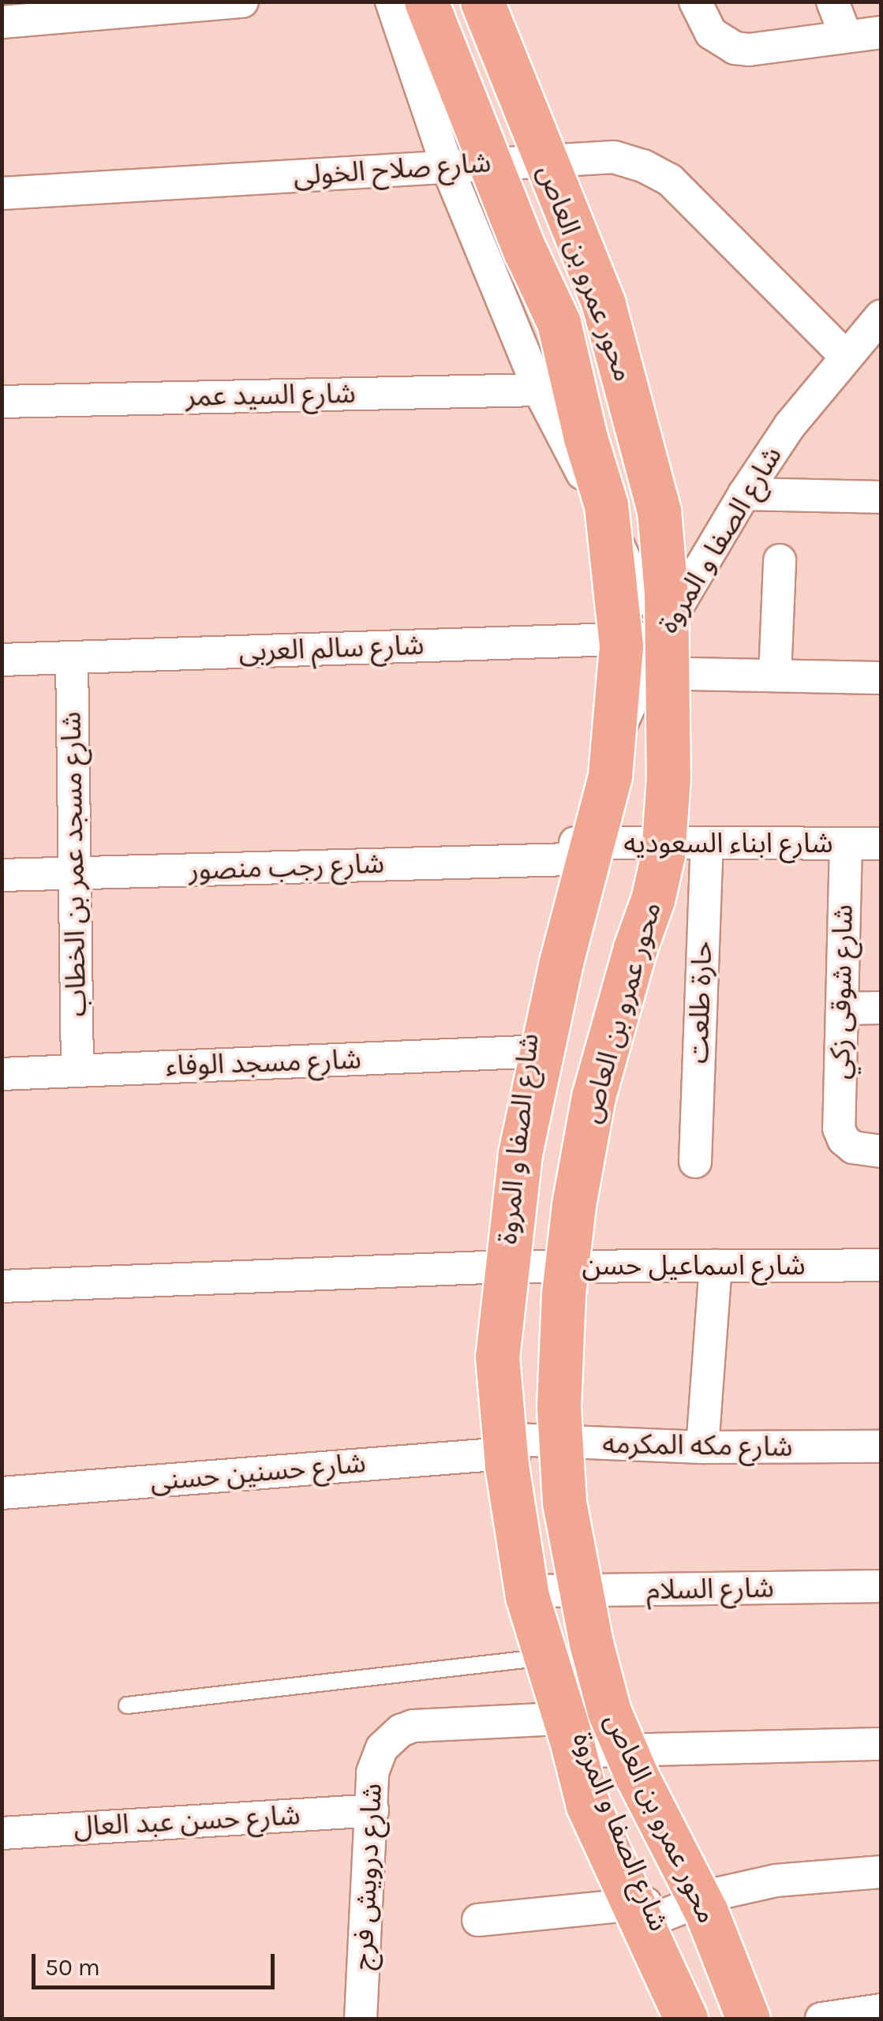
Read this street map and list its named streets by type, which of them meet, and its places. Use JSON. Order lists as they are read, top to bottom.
{
  "streets": {
    "main road": ["محور عمرو بن العاص"],
    "street": [
      "شارع صلاح الخولى",
      "شارع السيد عمر",
      "شارع الصفا و المروة",
      "شارع سالم العربى",
      "شارع ابناء السعوديه",
      "شارع مسجد عمر بن الخطاب",
      "شارع رجب منصور",
      "شارع شوقى زكي",
      "حارة طلعت",
      "شارع مسجد الوفاء",
      "شارع اسماعيل حسن",
      "شارع مكه المكرمه",
      "شارع حسنين حسنى",
      "شارع السلام",
      "شارع حسن عبد العال",
      "شارع درويش فرج"
    ]
  },
  "crossings": [
    ["شارع صلاح الخولى", "شارع الصفا و المروة"],
    ["شارع الصفا و المروة", "شارع سالم العربى"],
    ["شارع الصفا و المروة", "شارع ابناء السعوديه"],
    ["شارع الصفا و المروة", "شارع رجب منصور"],
    ["شارع الصفا و المروة", "شارع مسجد الوفاء"],
    ["شارع الصفا و المروة", "شارع اسماعيل حسن"],
    ["شارع الصفا و المروة", "شارع مكه المكرمه"],
    ["شارع الصفا و المروة", "شارع حسنين حسنى"],
    ["شارع الصفا و المروة", "شارع السلام"],
    ["شارع الصفا و المروة", "شارع درويش فرج"],
    ["شارع سالم العربى", "شارع مسجد عمر بن الخطاب"],
    ["شارع ابناء السعوديه", "شارع رجب منصور"],
    ["شارع ابناء السعوديه", "شارع شوقى زكي"],
    ["شارع ابناء السعوديه", "حارة طلعت"],
    ["شارع مسجد عمر بن الخطاب", "شارع رجب منصور"],
    ["شارع مسجد عمر بن الخطاب", "شارع مسجد الوفاء"],
    ["شارع مكه المكرمه", "شارع حسنين حسنى"],
    ["شارع حسن عبد العال", "شارع درويش فرج"]
  ],
  "scale_bar": "50 m"
}
